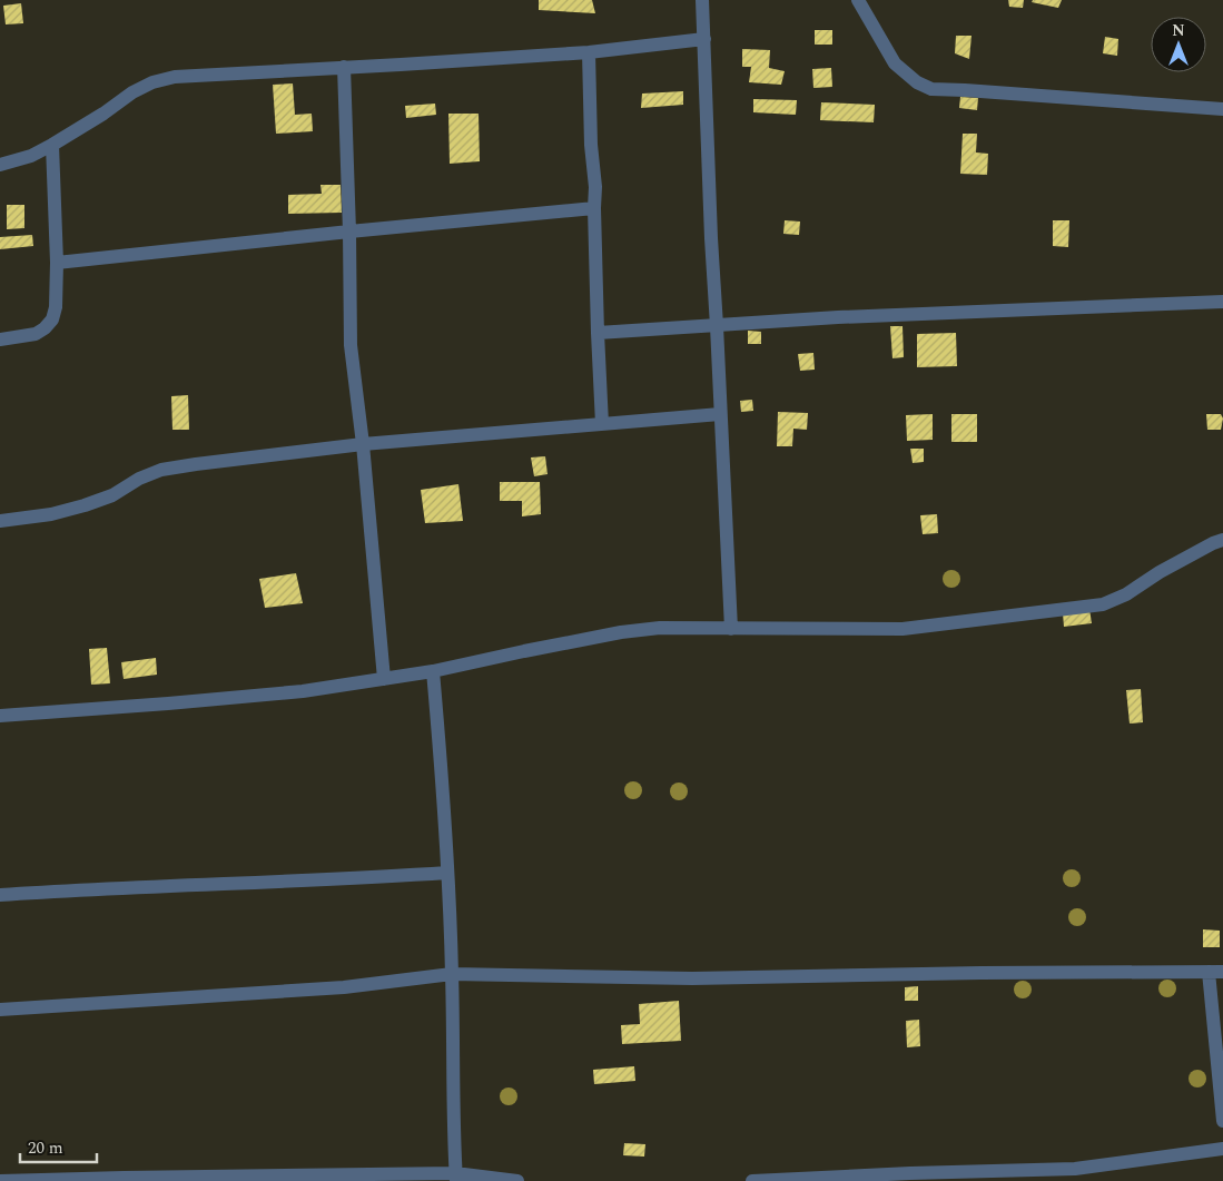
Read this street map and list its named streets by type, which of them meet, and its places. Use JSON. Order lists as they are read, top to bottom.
{
  "scale_bar": "20 m",
  "north": "top"
}
